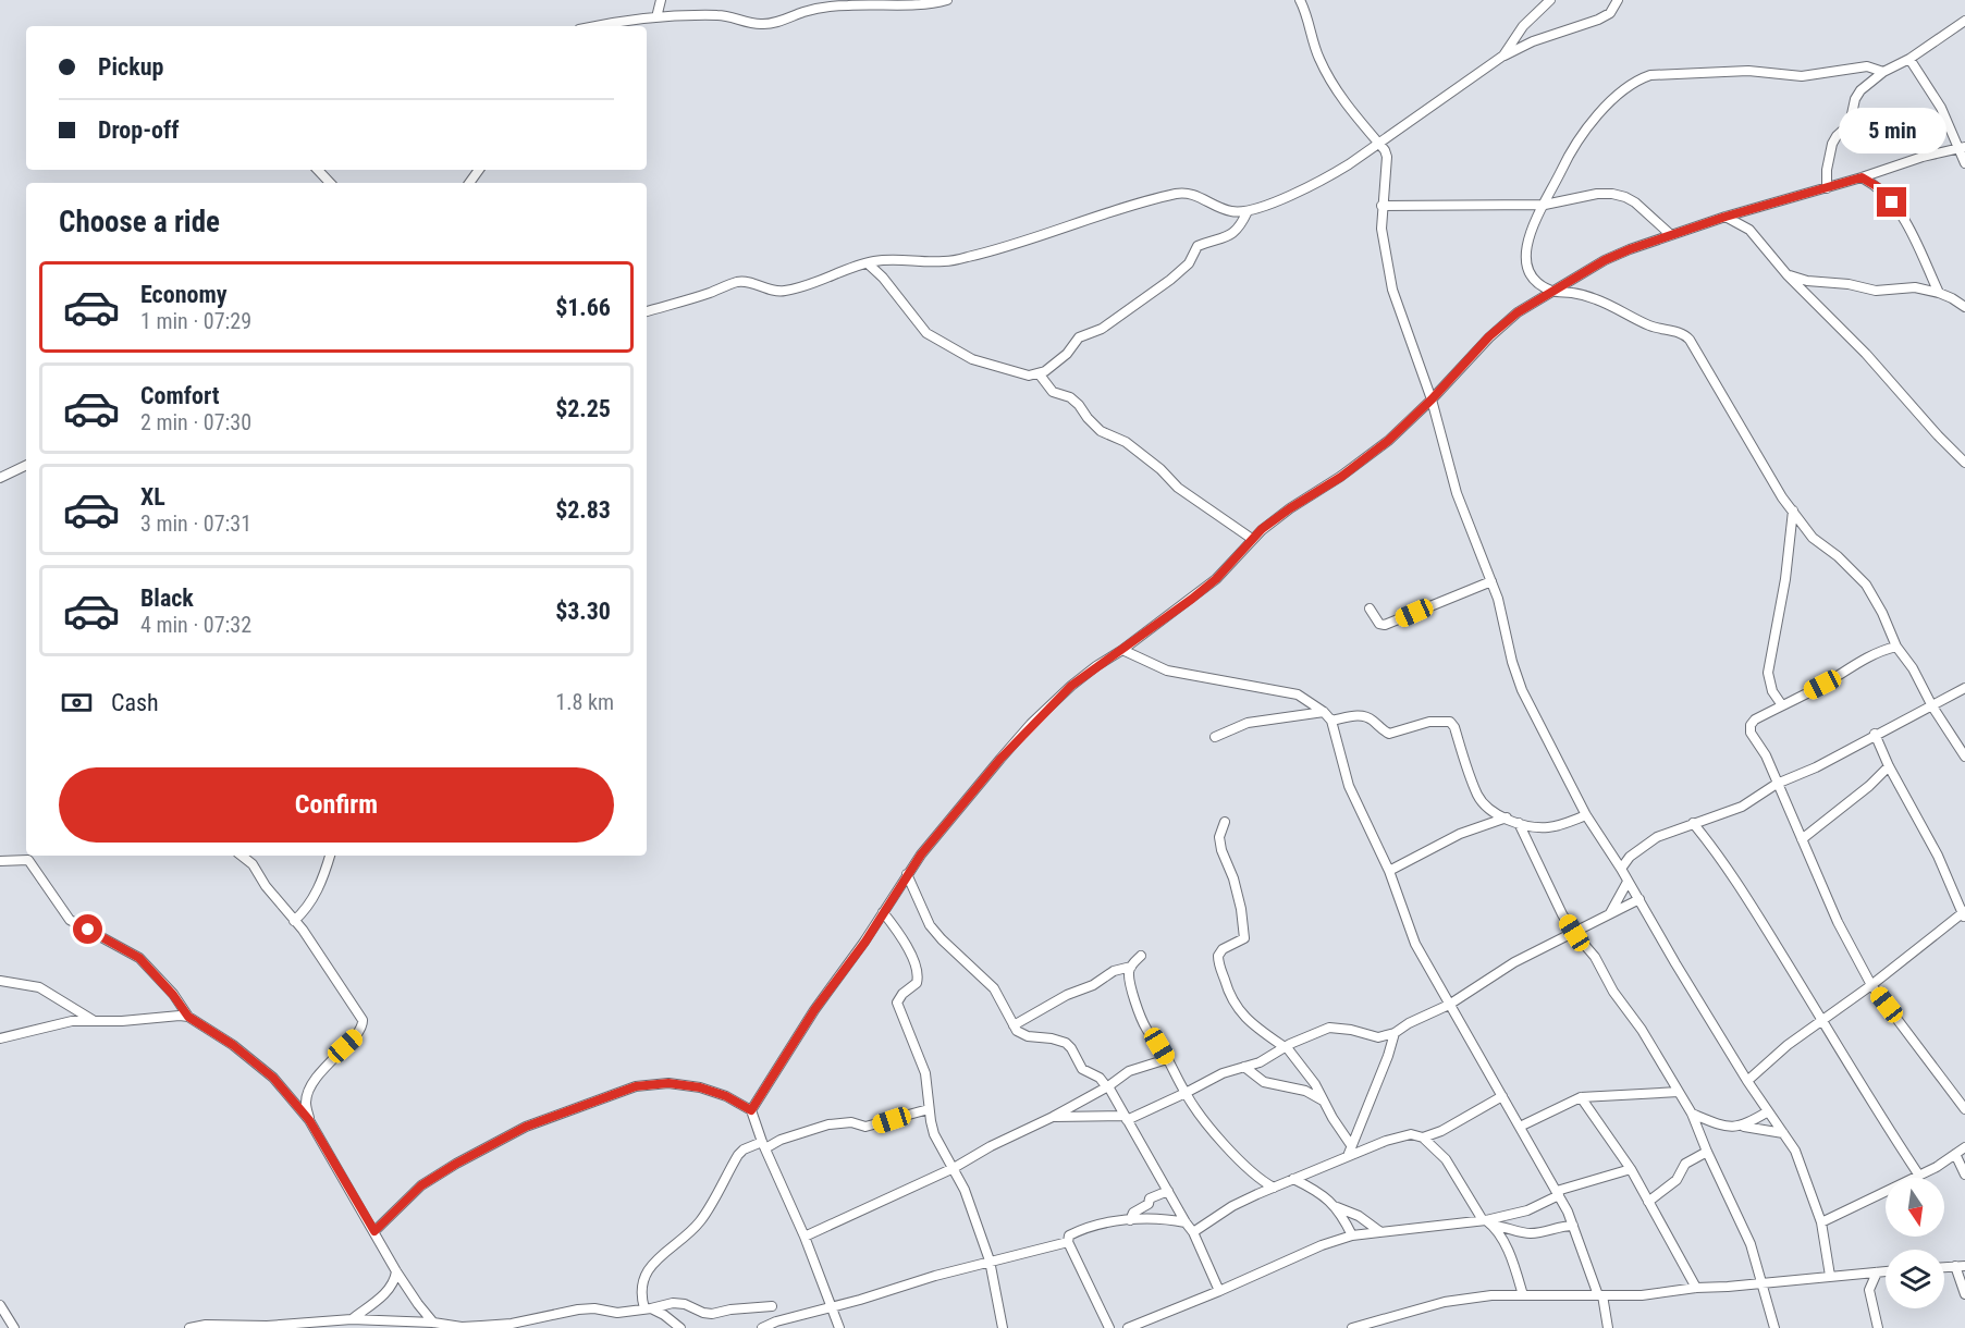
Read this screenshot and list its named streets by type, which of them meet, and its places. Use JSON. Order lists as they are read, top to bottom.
{
  "north": "bottom",
  "page": {
    "banner": ["Pickup", "Drop-off"],
    "bubble": "5 min",
    "heading": "Choose a ride",
    "list": [
      {
        "name": "Economy",
        "note": "1 min · 07:29",
        "value": "$1.66"
      },
      {
        "name": "Comfort",
        "note": "2 min · 07:30",
        "value": "$2.25"
      },
      {
        "name": "XL",
        "note": "3 min · 07:31",
        "value": "$2.83"
      },
      {
        "name": "Black",
        "note": "4 min · 07:32",
        "value": "$3.30"
      }
    ],
    "pay": ["Cash", "1.8 km"],
    "buttons": "Confirm"
  }
}
